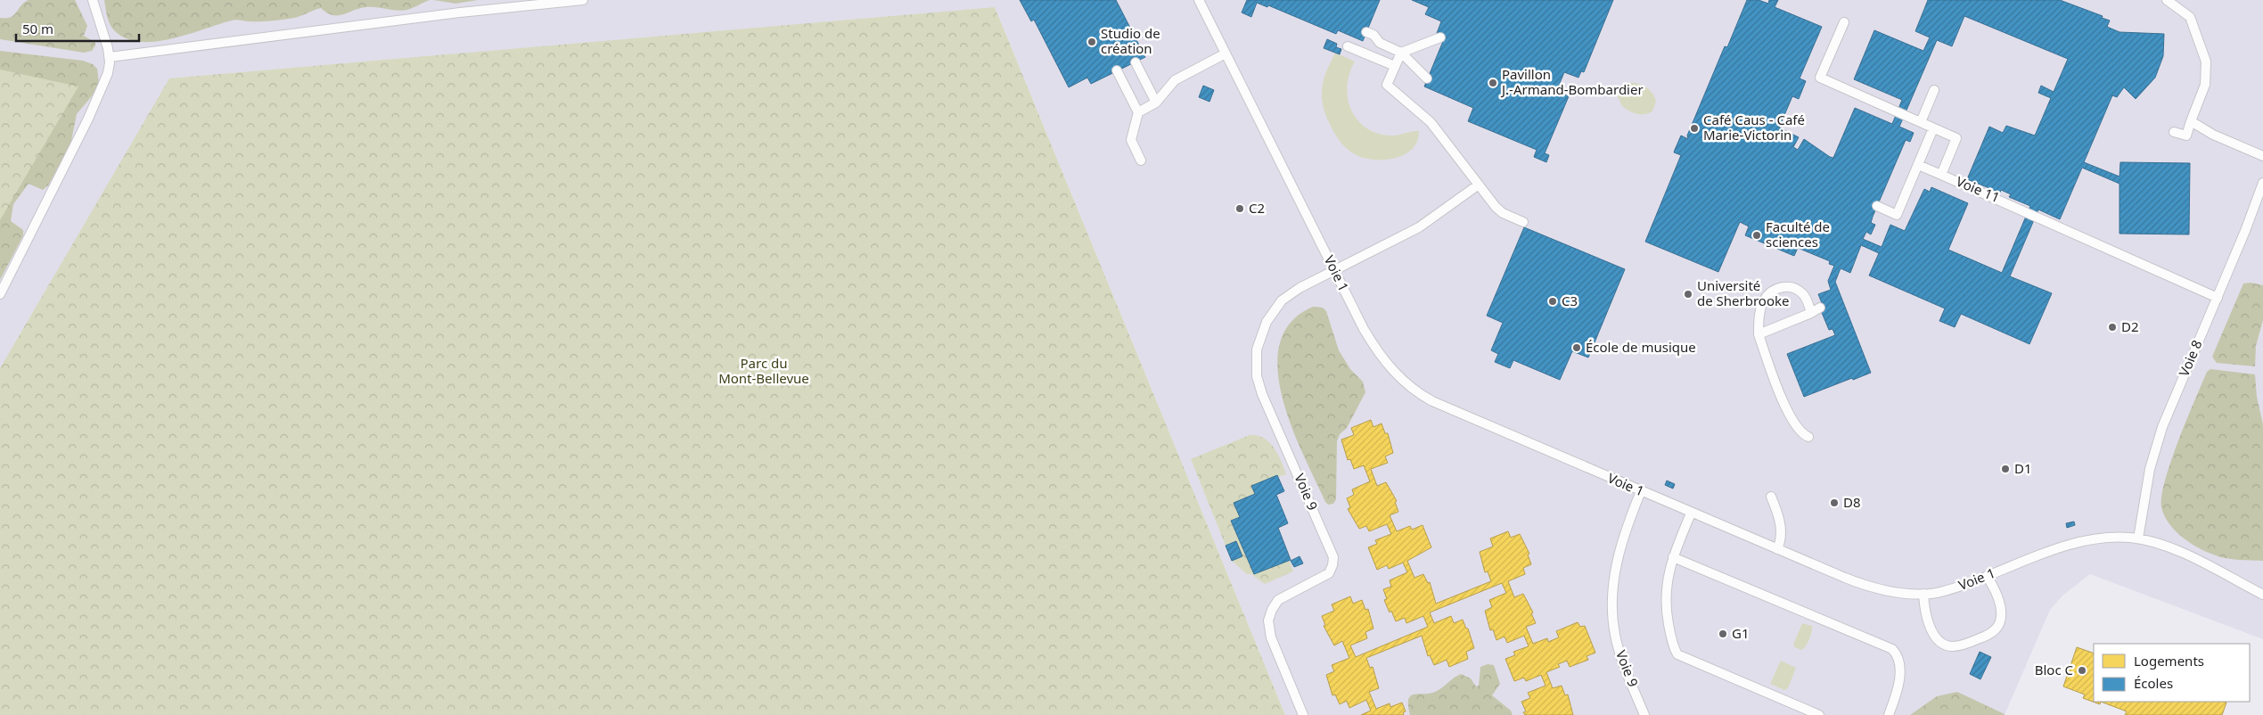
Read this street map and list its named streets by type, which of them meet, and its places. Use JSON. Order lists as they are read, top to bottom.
{
  "streets": {
    "lane": [
      "Voie 11",
      "Voie 1",
      "Voie 8",
      "Voie 9"
    ]
  },
  "crossings": [
    ["Voie 11", "Voie 8"],
    ["Voie 1", "Voie 8"],
    ["Voie 1", "Voie 9"]
  ],
  "parks": ["Parc du Mont-Bellevue"],
  "places": [
    "Studio de création",
    "Pavillon J.-Armand-Bombardier",
    "Café Caus - Café Marie-Victorin",
    "C2",
    "Faculté de sciences",
    "Université de Sherbrooke",
    "C3",
    "D2",
    "École de musique",
    "D1",
    "D8",
    "G1",
    "Bloc C"
  ],
  "legend": ["Logements", "Écoles"],
  "scale_bar": "50 m"
}
